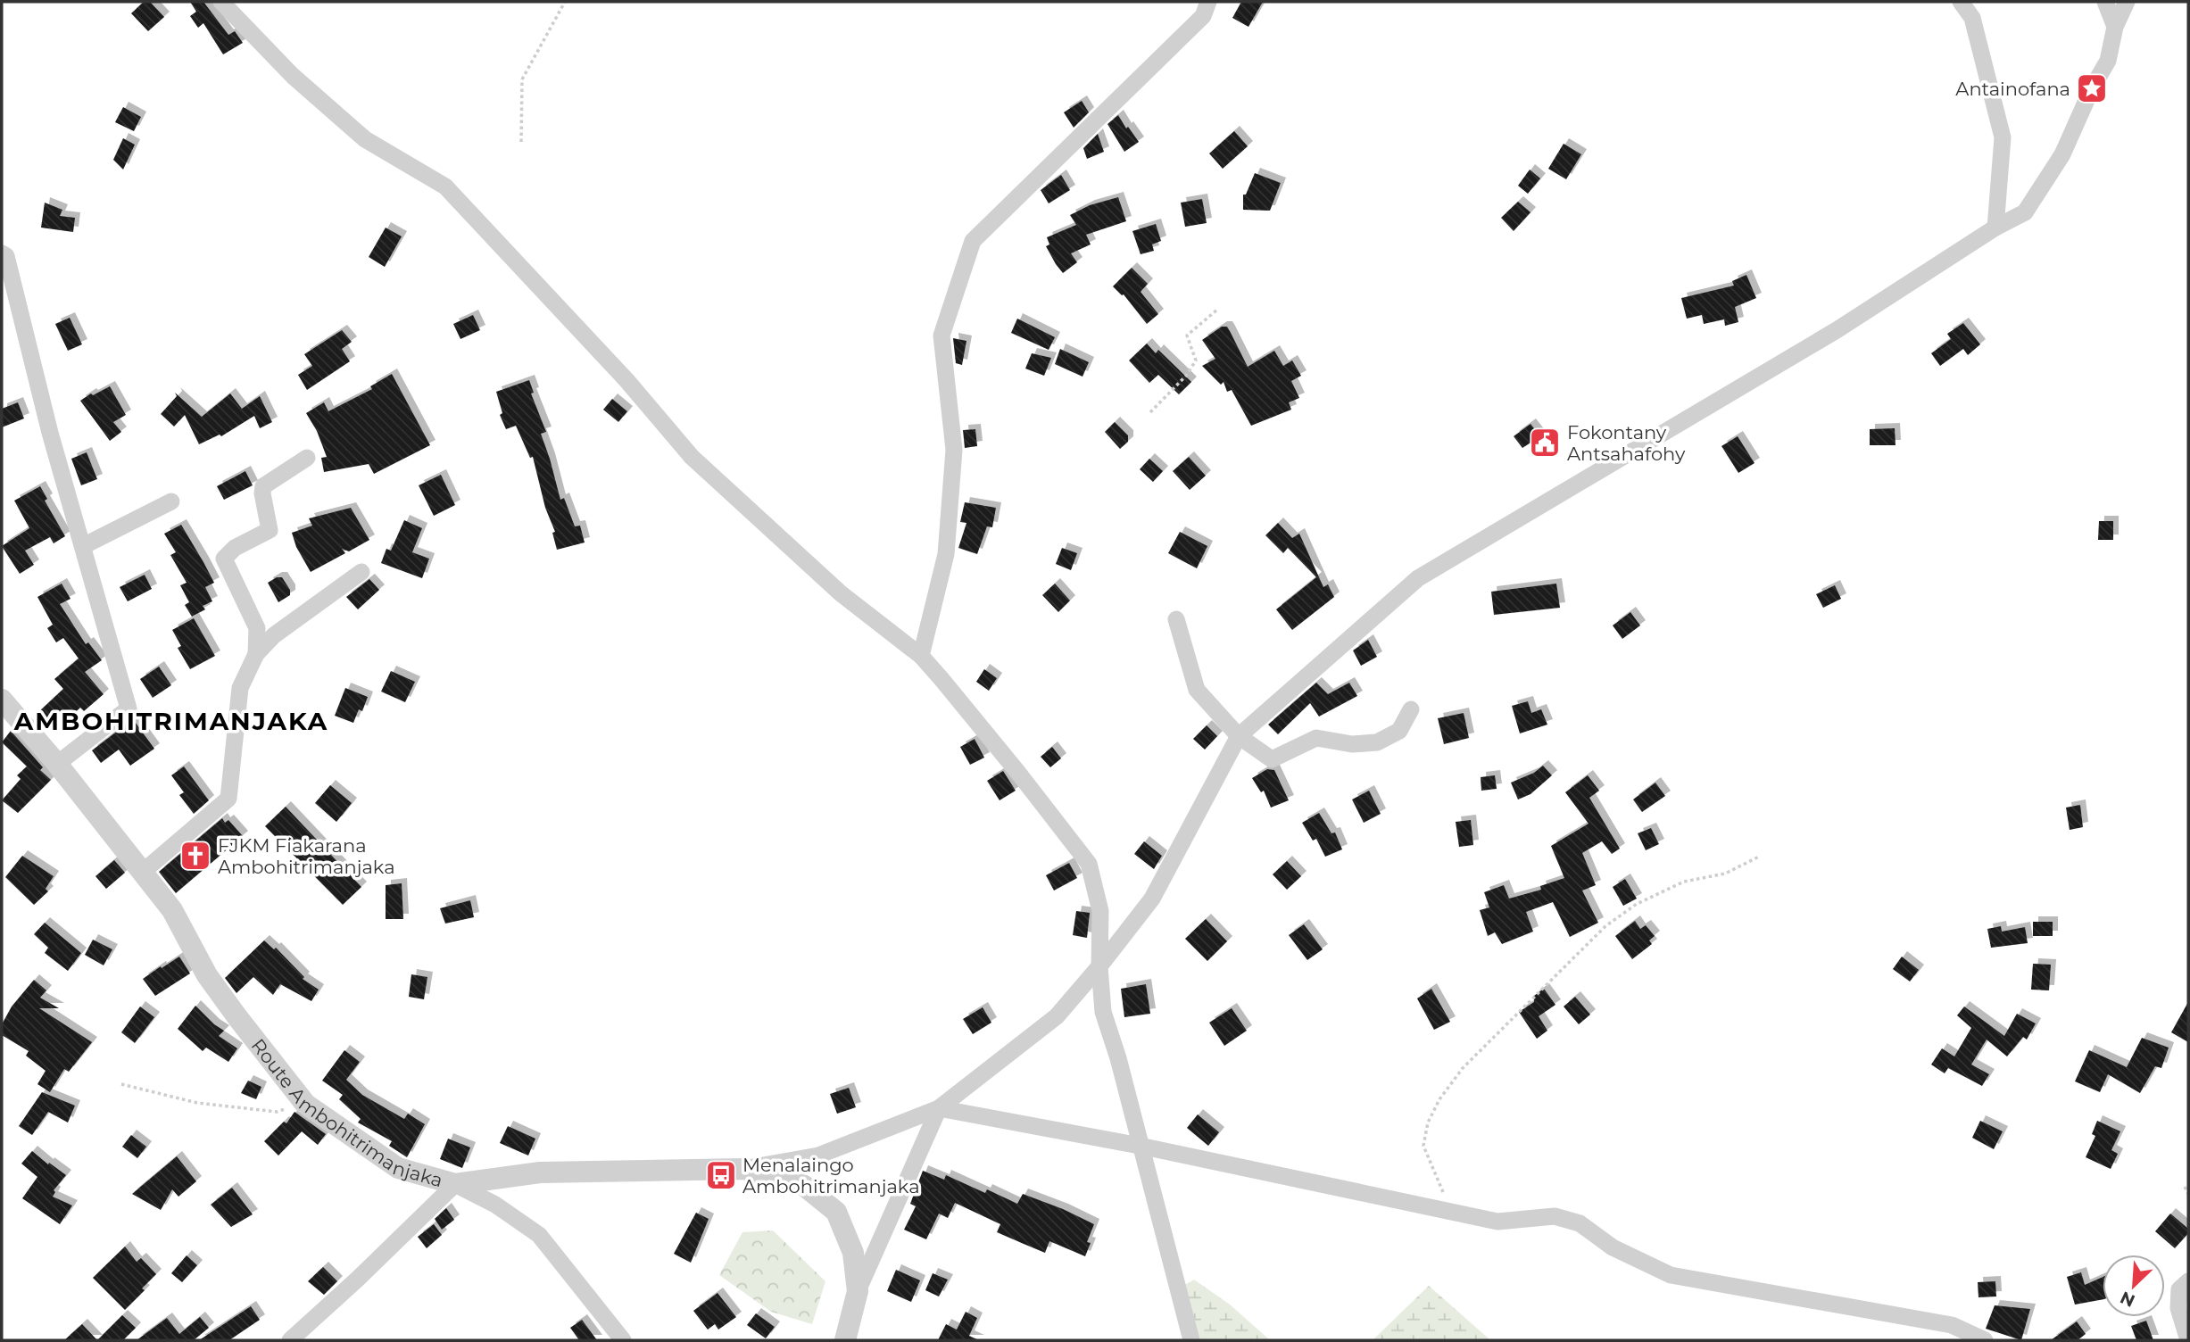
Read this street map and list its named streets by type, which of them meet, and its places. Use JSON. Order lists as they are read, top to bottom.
{
  "streets": {
    "street": ["Route Ambohitrimanjaka"]
  },
  "districts": ["AMBOHITRIMANJAKA"],
  "places": {
    "place": ["Antainofana"],
    "public building": ["Fokontany Antsahafohy"],
    "church": ["FJKM Fiakarana Ambohitrimanjaka"],
    "bus stop": ["Menalaingo Ambohitrimanjaka"]
  },
  "north": "bottom left"
}
